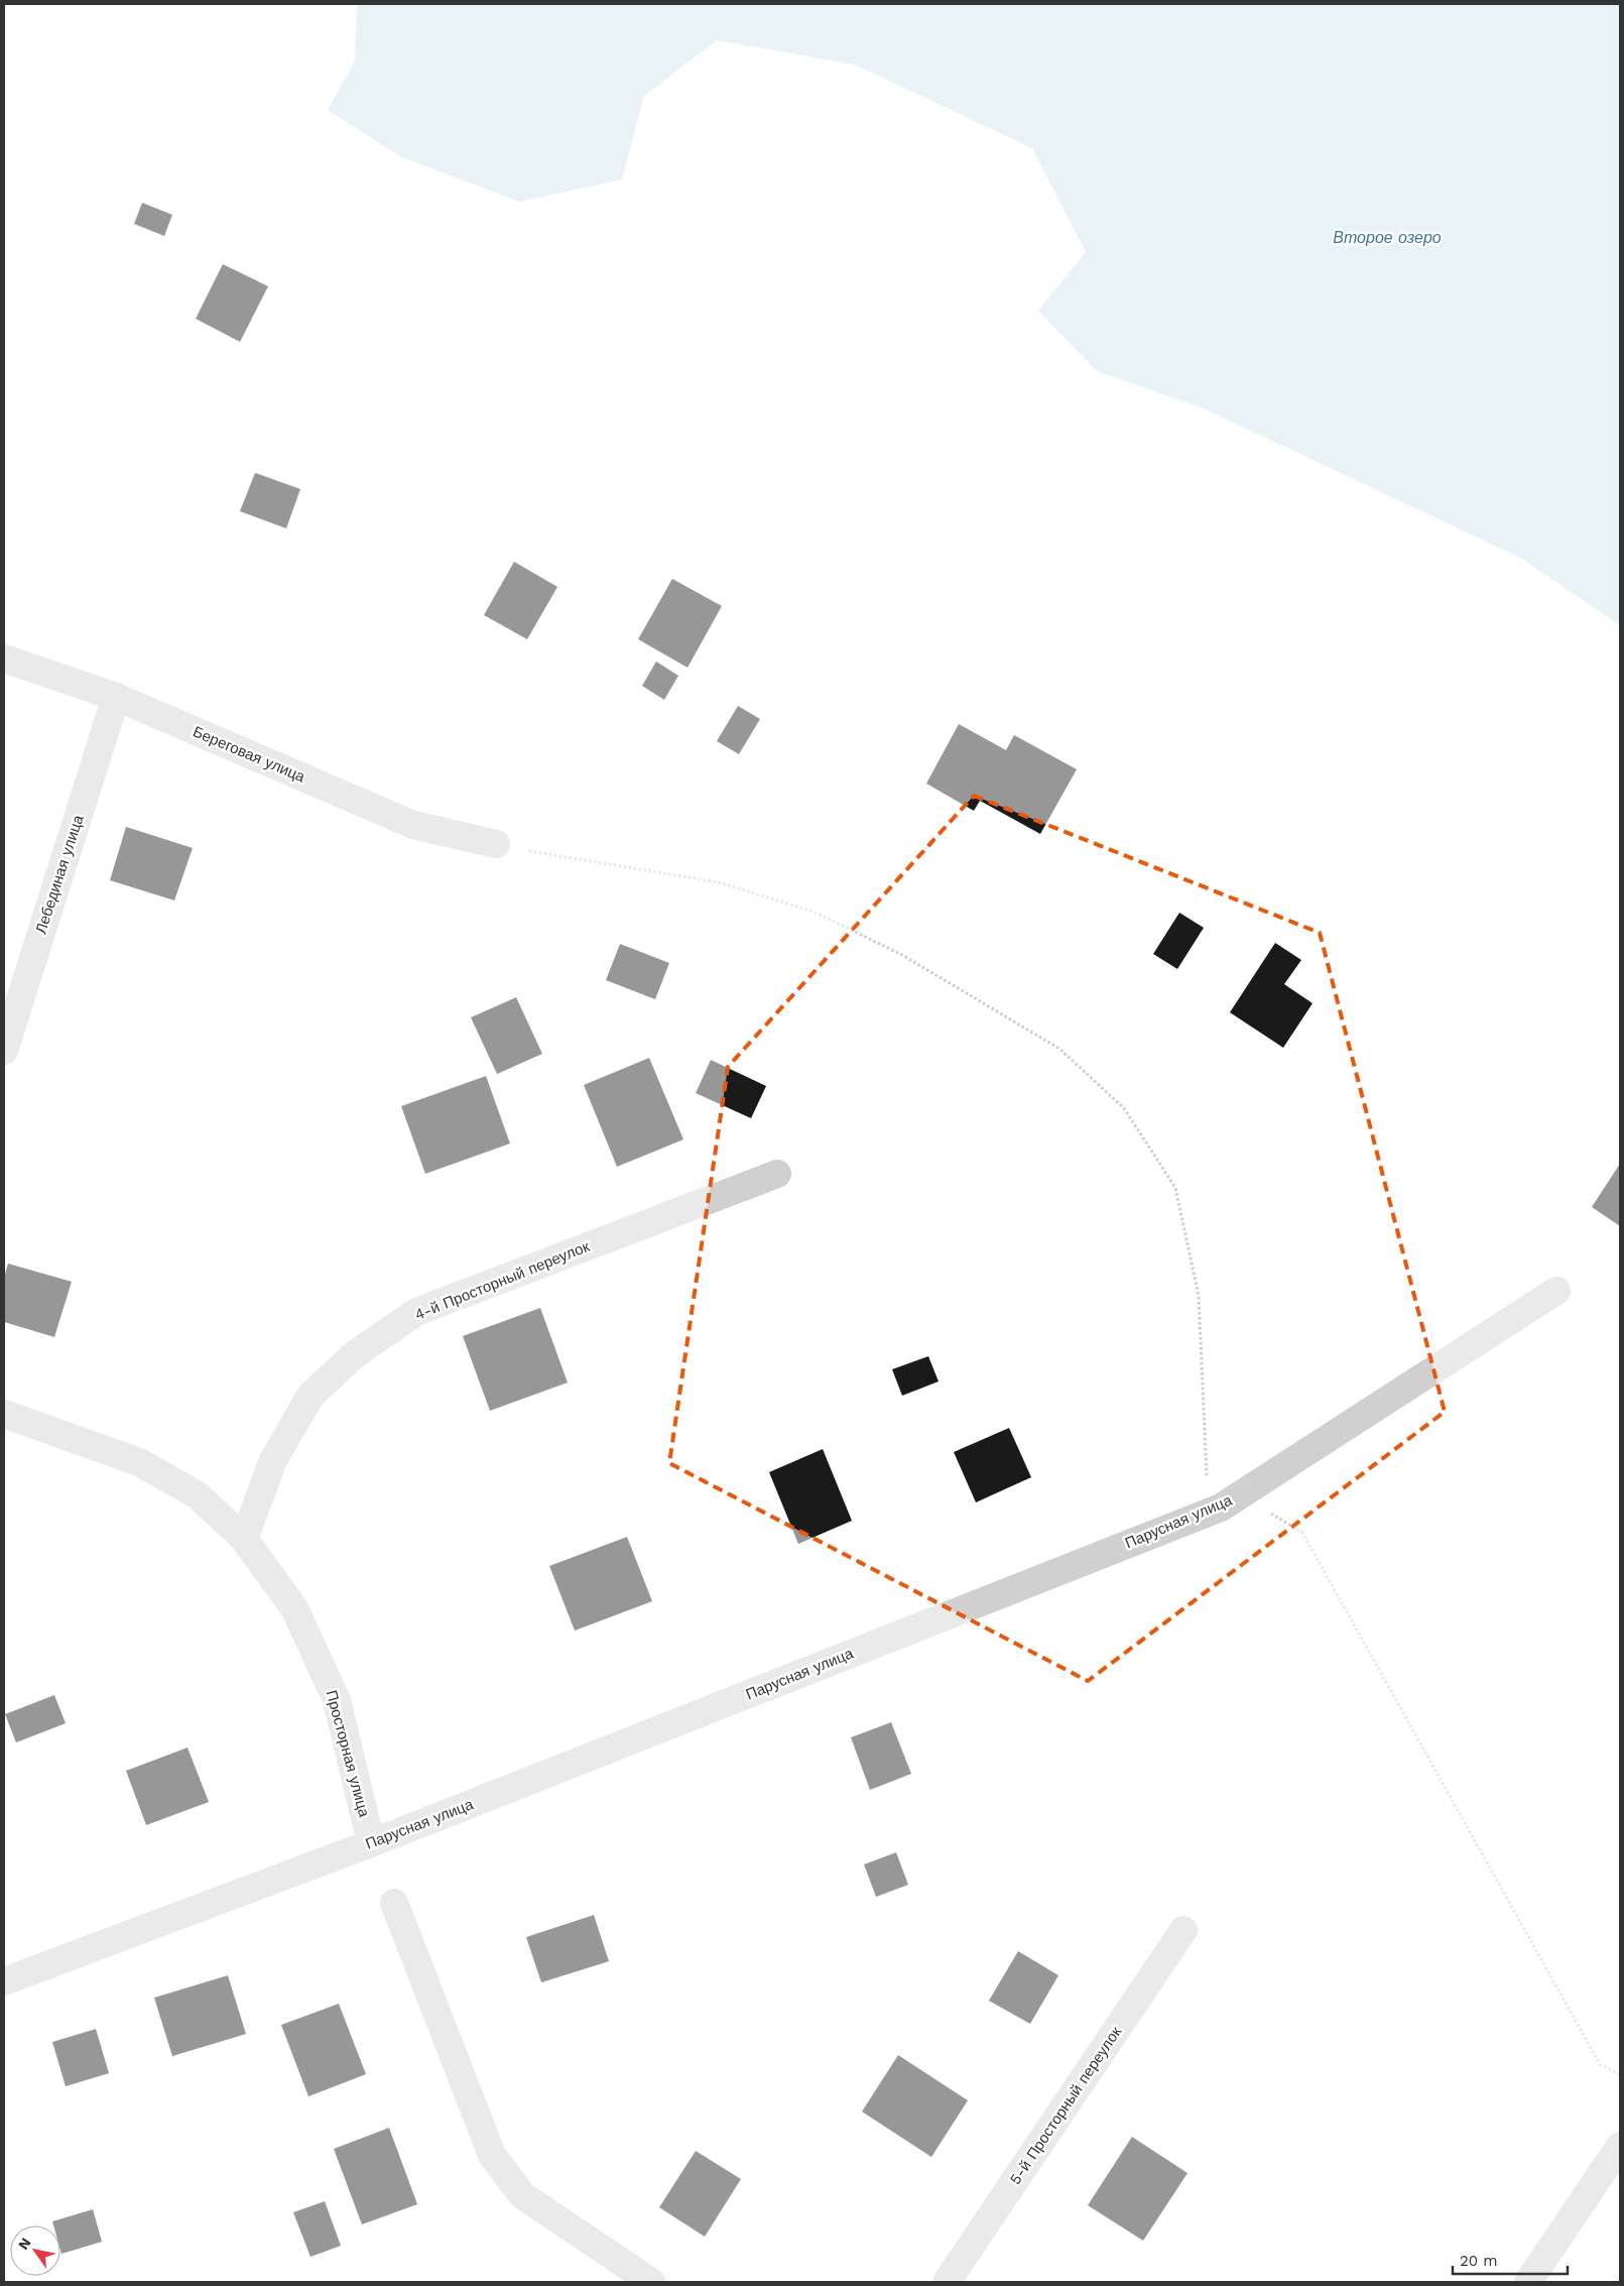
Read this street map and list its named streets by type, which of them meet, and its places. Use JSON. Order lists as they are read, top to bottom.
{
  "streets": {
    "street": [
      "Береговая улица",
      "Лебединая улица",
      "4-й Просторный переулок",
      "Парусная улица",
      "Просторная улица",
      "5-й Просторный переулок"
    ]
  },
  "crossings": [
    ["Береговая улица", "Лебединая улица"],
    ["4-й Просторный переулок", "Просторная улица"],
    ["Парусная улица", "Просторная улица"]
  ],
  "water": ["Второе озеро"],
  "scale_bar": "20 m",
  "north": "top left"
}
